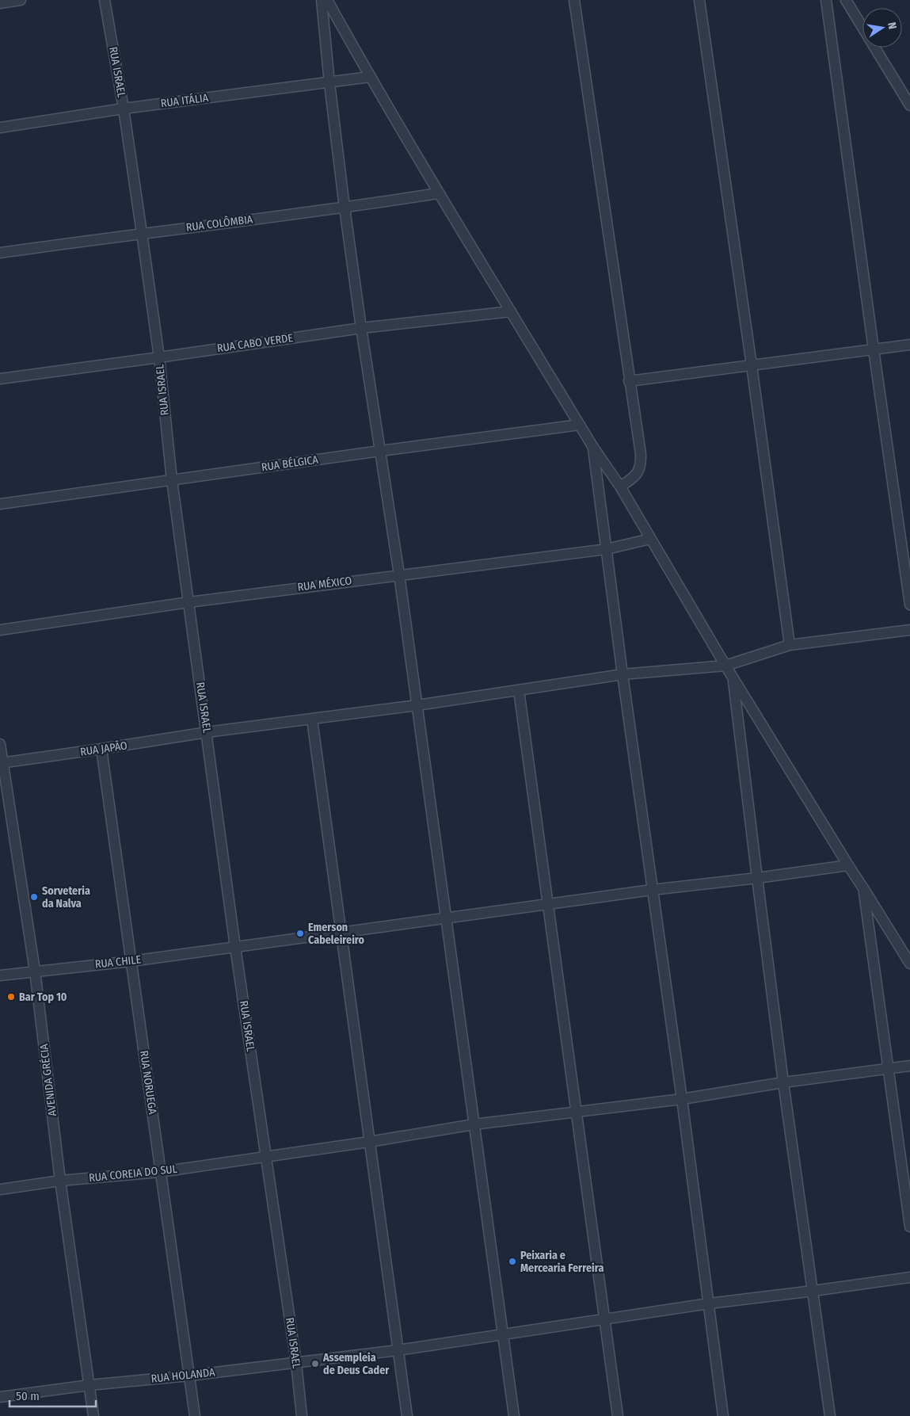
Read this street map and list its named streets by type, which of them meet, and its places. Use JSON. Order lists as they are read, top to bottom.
{
  "streets": {
    "street": [
      "RUA ISRAEL",
      "RUA ITÁLIA",
      "RUA COLÔMBIA",
      "RUA CABO VERDE",
      "RUA BÉLGICA",
      "RUA MÉXICO",
      "RUA JAPÃO",
      "RUA CHILE",
      "AVENIDA GRÉCIA",
      "RUA NORUEGA",
      "RUA COREIA DO SUL",
      "RUA HOLANDA"
    ]
  },
  "crossings": [
    ["RUA ISRAEL", "RUA ITÁLIA"],
    ["RUA ISRAEL", "RUA COLÔMBIA"],
    ["RUA ISRAEL", "RUA CABO VERDE"],
    ["RUA ISRAEL", "RUA BÉLGICA"],
    ["RUA ISRAEL", "RUA MÉXICO"],
    ["RUA ISRAEL", "RUA JAPÃO"],
    ["RUA ISRAEL", "RUA CHILE"],
    ["RUA ISRAEL", "RUA COREIA DO SUL"],
    ["RUA ISRAEL", "RUA HOLANDA"],
    ["RUA JAPÃO", "AVENIDA GRÉCIA"],
    ["RUA JAPÃO", "RUA NORUEGA"],
    ["RUA CHILE", "AVENIDA GRÉCIA"],
    ["RUA CHILE", "RUA NORUEGA"],
    ["AVENIDA GRÉCIA", "RUA COREIA DO SUL"],
    ["AVENIDA GRÉCIA", "RUA HOLANDA"],
    ["RUA NORUEGA", "RUA COREIA DO SUL"],
    ["RUA NORUEGA", "RUA HOLANDA"]
  ],
  "places": [
    "Sorveteria da Nalva",
    "Emerson Cabeleireiro",
    "Bar Top 10",
    "Peixaria e Mercearia Ferreira",
    "Assempleia de Deus Cader"
  ],
  "scale_bar": "50 m",
  "north": "right"
}
